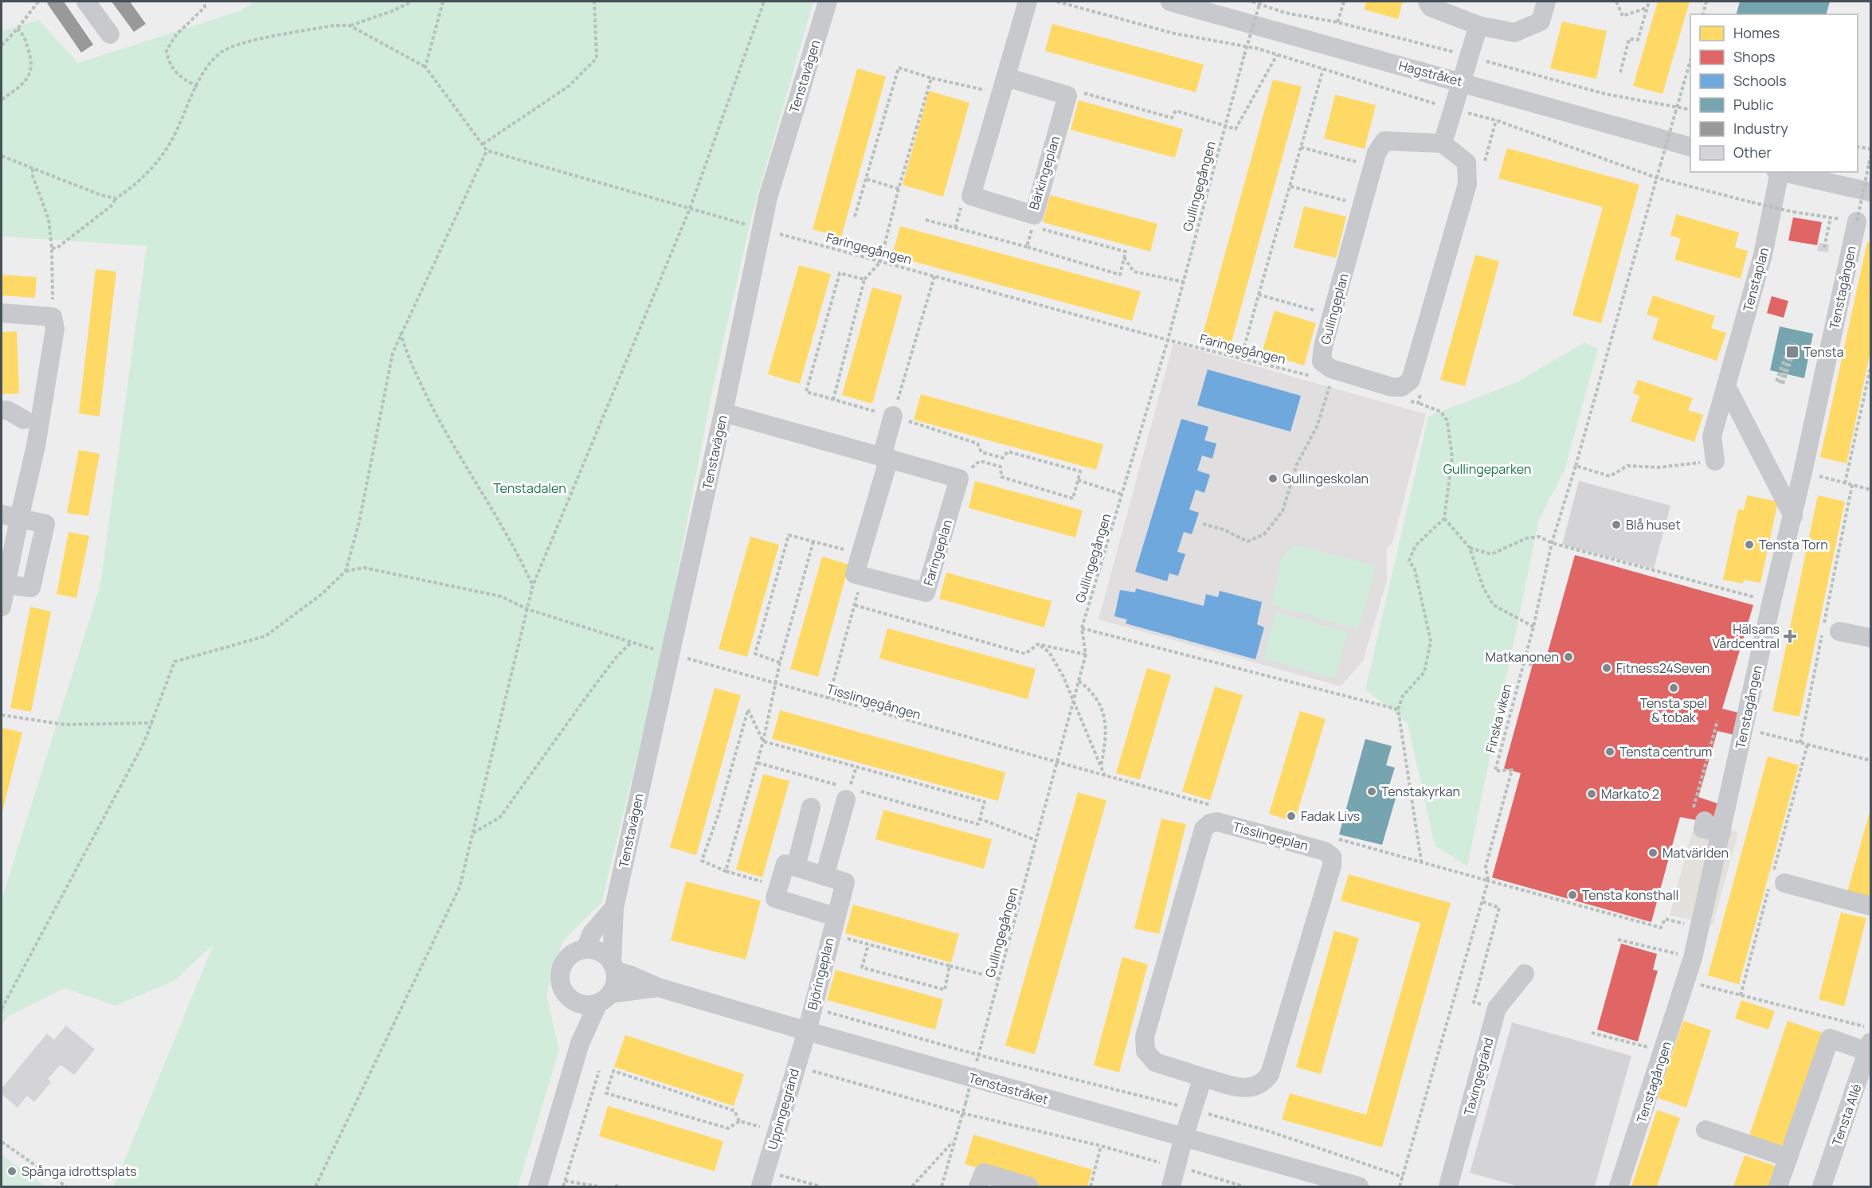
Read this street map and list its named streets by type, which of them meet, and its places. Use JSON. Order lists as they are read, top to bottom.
{
  "streets": {
    "street": [
      "Hagstråket",
      "Tenstavägen",
      "Bärkingeplan",
      "Tenstaplan",
      "Tenstagången",
      "Gullingeplan",
      "Faringeplan",
      "Tisslingeplan",
      "Björingeplan",
      "Taxingegränd",
      "Tenstastråket",
      "Uppingegränd",
      "Tensta Allé"
    ],
    "path": [
      "Gullingegången",
      "Faringegången",
      "Tisslingegången",
      "Finska viken"
    ]
  },
  "crossings": [
    ["Tenstavägen", "Tenstastråket"],
    ["Gullingegången", "Faringegången"],
    ["Gullingegången", "Tisslingegången"],
    ["Björingeplan", "Tenstastråket"],
    ["Björingeplan", "Uppingegränd"],
    ["Tenstastråket", "Uppingegränd"]
  ],
  "parks": ["Gullingeparken", "Tenstadalen"],
  "places": {
    "transit": ["Tensta"],
    "other": [
      "Gullingeskolan",
      "Blå huset",
      "Tensta Torn",
      "Matkanonen",
      "Fitness24Seven",
      "Tensta spel & tobak",
      "Tensta centrum",
      "Tenstakyrkan",
      "Markato 2",
      "Fadak Livs",
      "Matvärlden",
      "Tensta konsthall",
      "Spånga idrottsplats"
    ],
    "health": ["Hälsans Vårdcentral"]
  },
  "legend": [
    "Homes",
    "Shops",
    "Schools",
    "Public",
    "Industry",
    "Other"
  ]
}
